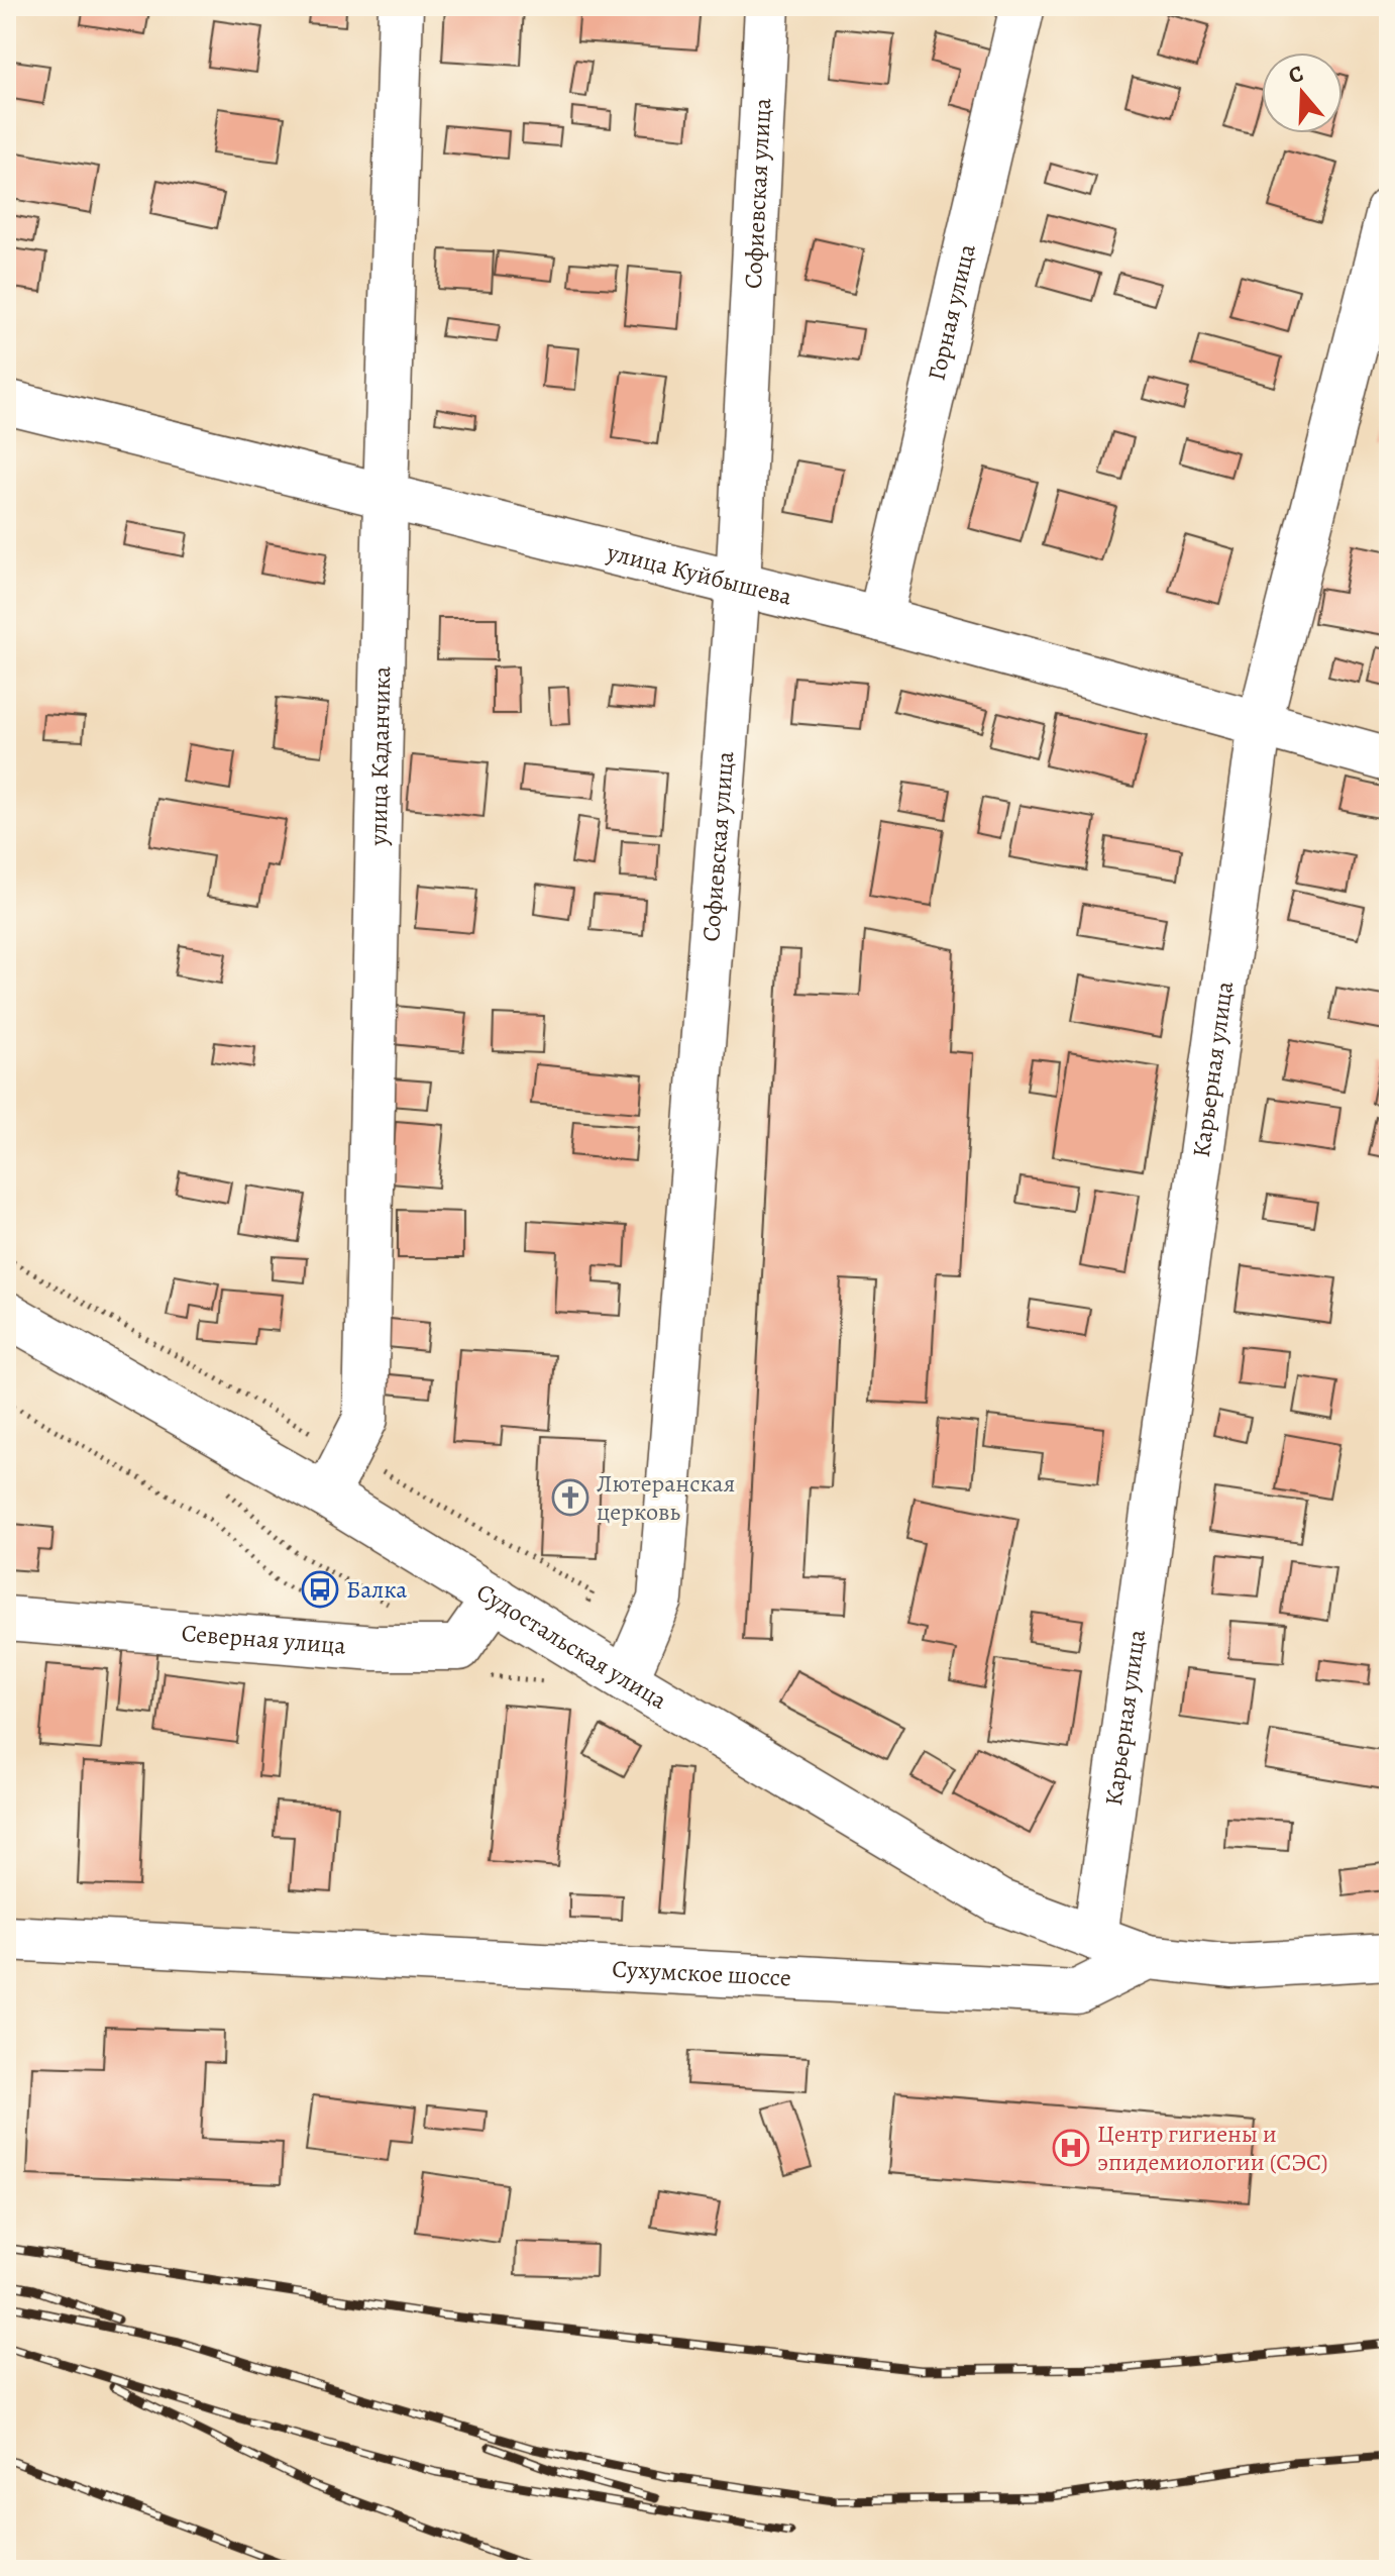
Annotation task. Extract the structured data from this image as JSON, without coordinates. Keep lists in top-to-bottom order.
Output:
{
  "streets": {
    "main road": [
      "Софиевская улица",
      "Горная улица",
      "улица Куйбышева",
      "улица Каданчика",
      "Карьерная улица",
      "Северная улица",
      "Судостальская улица",
      "Сухумское шоссе"
    ]
  },
  "crossings": [
    ["Софиевская улица", "улица Куйбышева"],
    ["Софиевская улица", "Судостальская улица"],
    ["Горная улица", "улица Куйбышева"],
    ["улица Куйбышева", "улица Каданчика"],
    ["улица Куйбышева", "Карьерная улица"],
    ["улица Каданчика", "Судостальская улица"],
    ["Карьерная улица", "Судостальская улица"],
    ["Северная улица", "Судостальская улица"],
    ["Судостальская улица", "Сухумское шоссе"]
  ],
  "places": {
    "church": ["Лютеранская церковь"],
    "bus stop": ["Балка"],
    "hospital": ["Центр гигиены и эпидемиологии (СЭС)"]
  },
  "north": "top"
}
